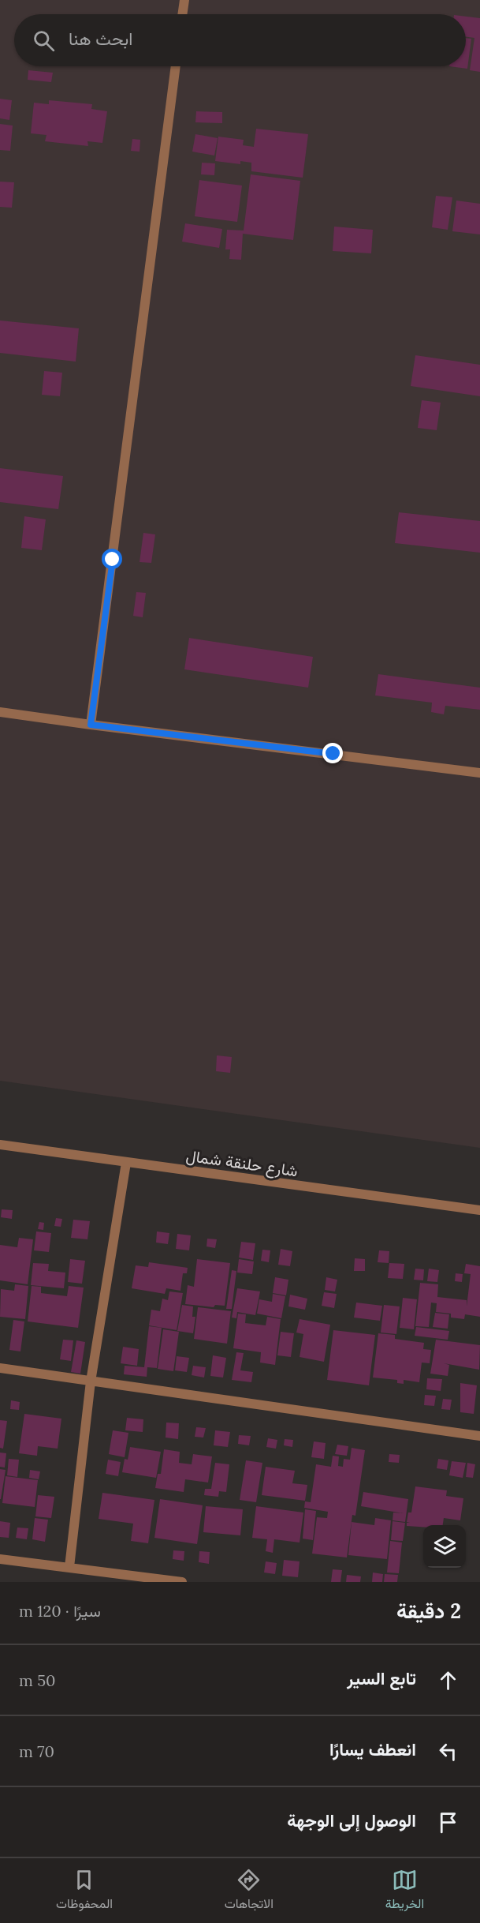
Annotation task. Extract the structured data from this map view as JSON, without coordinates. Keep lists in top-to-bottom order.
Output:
{
  "streets": {
    "street": ["شارع حلنقة شمال"]
  },
  "page": {
    "search": "ابحث هنا",
    "heading": ["2 دقيقة", "سيرًا · 120 m"],
    "list": [
      ["تابع السير", "50 m"],
      ["انعطف يسارًا", "70 m"],
      "الوصول إلى الوجهة"
    ],
    "nav": ["الخريطة", "الاتجاهات", "المحفوظات"]
  }
}
